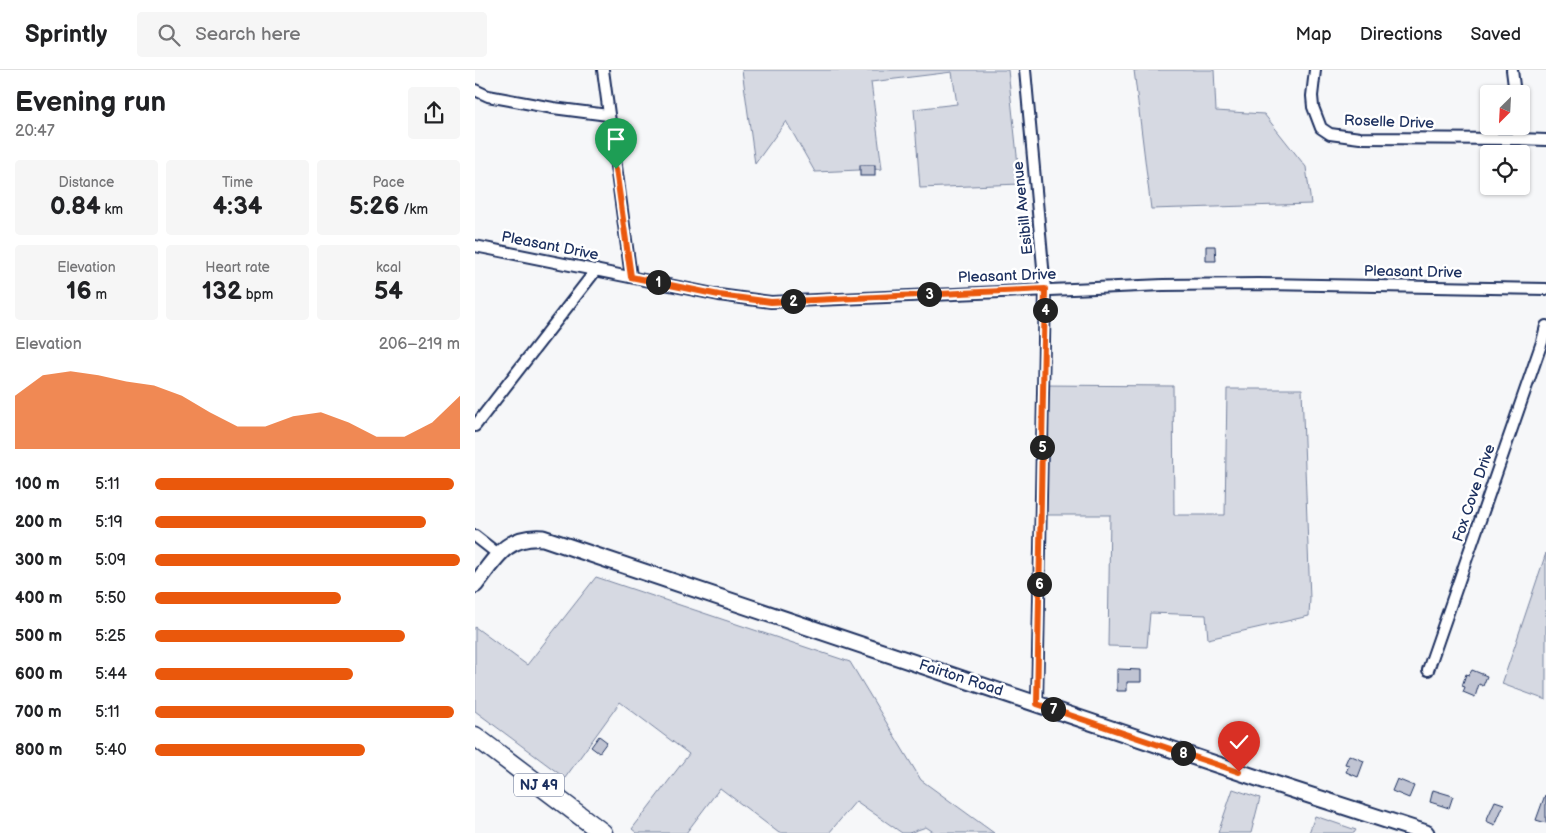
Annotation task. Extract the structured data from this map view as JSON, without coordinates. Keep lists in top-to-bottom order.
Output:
{
  "streets": {
    "highway": ["NJ 49"],
    "main road": ["Fairton Road"],
    "street": [
      "Roselle Drive",
      "Esibill Avenue",
      "Pleasant Drive",
      "Fox Cove Drive"
    ]
  },
  "crossings": [
    ["Esibill Avenue", "Pleasant Drive"],
    ["Esibill Avenue", "Fairton Road"]
  ],
  "north": "bottom left",
  "page": {
    "header": "Sprintly",
    "search": "Search here",
    "nav": ["Map", "Directions", "Saved"],
    "heading": ["Evening run", "20:47"],
    "stats": [
      ["Distance", "0.84 km"],
      ["Time", "4:34"],
      ["Pace", "5:26 /km"],
      ["Elevation", "16 m"],
      ["Heart rate", "132 bpm"],
      ["kcal", "54"]
    ],
    "pins": [
      "1",
      "3",
      "2",
      "4",
      "5",
      "6",
      "7",
      "8"
    ],
    "chart": ["Elevation", "206–219 m"],
    "list": [
      {
        "name": "100 m",
        "note": "5:11"
      },
      {
        "name": "200 m",
        "note": "5:19"
      },
      {
        "name": "300 m",
        "note": "5:09"
      },
      {
        "name": "400 m",
        "note": "5:50"
      },
      {
        "name": "500 m",
        "note": "5:25"
      },
      {
        "name": "600 m",
        "note": "5:44"
      },
      {
        "name": "700 m",
        "note": "5:11"
      },
      {
        "name": "800 m",
        "note": "5:40"
      }
    ]
  }
}
